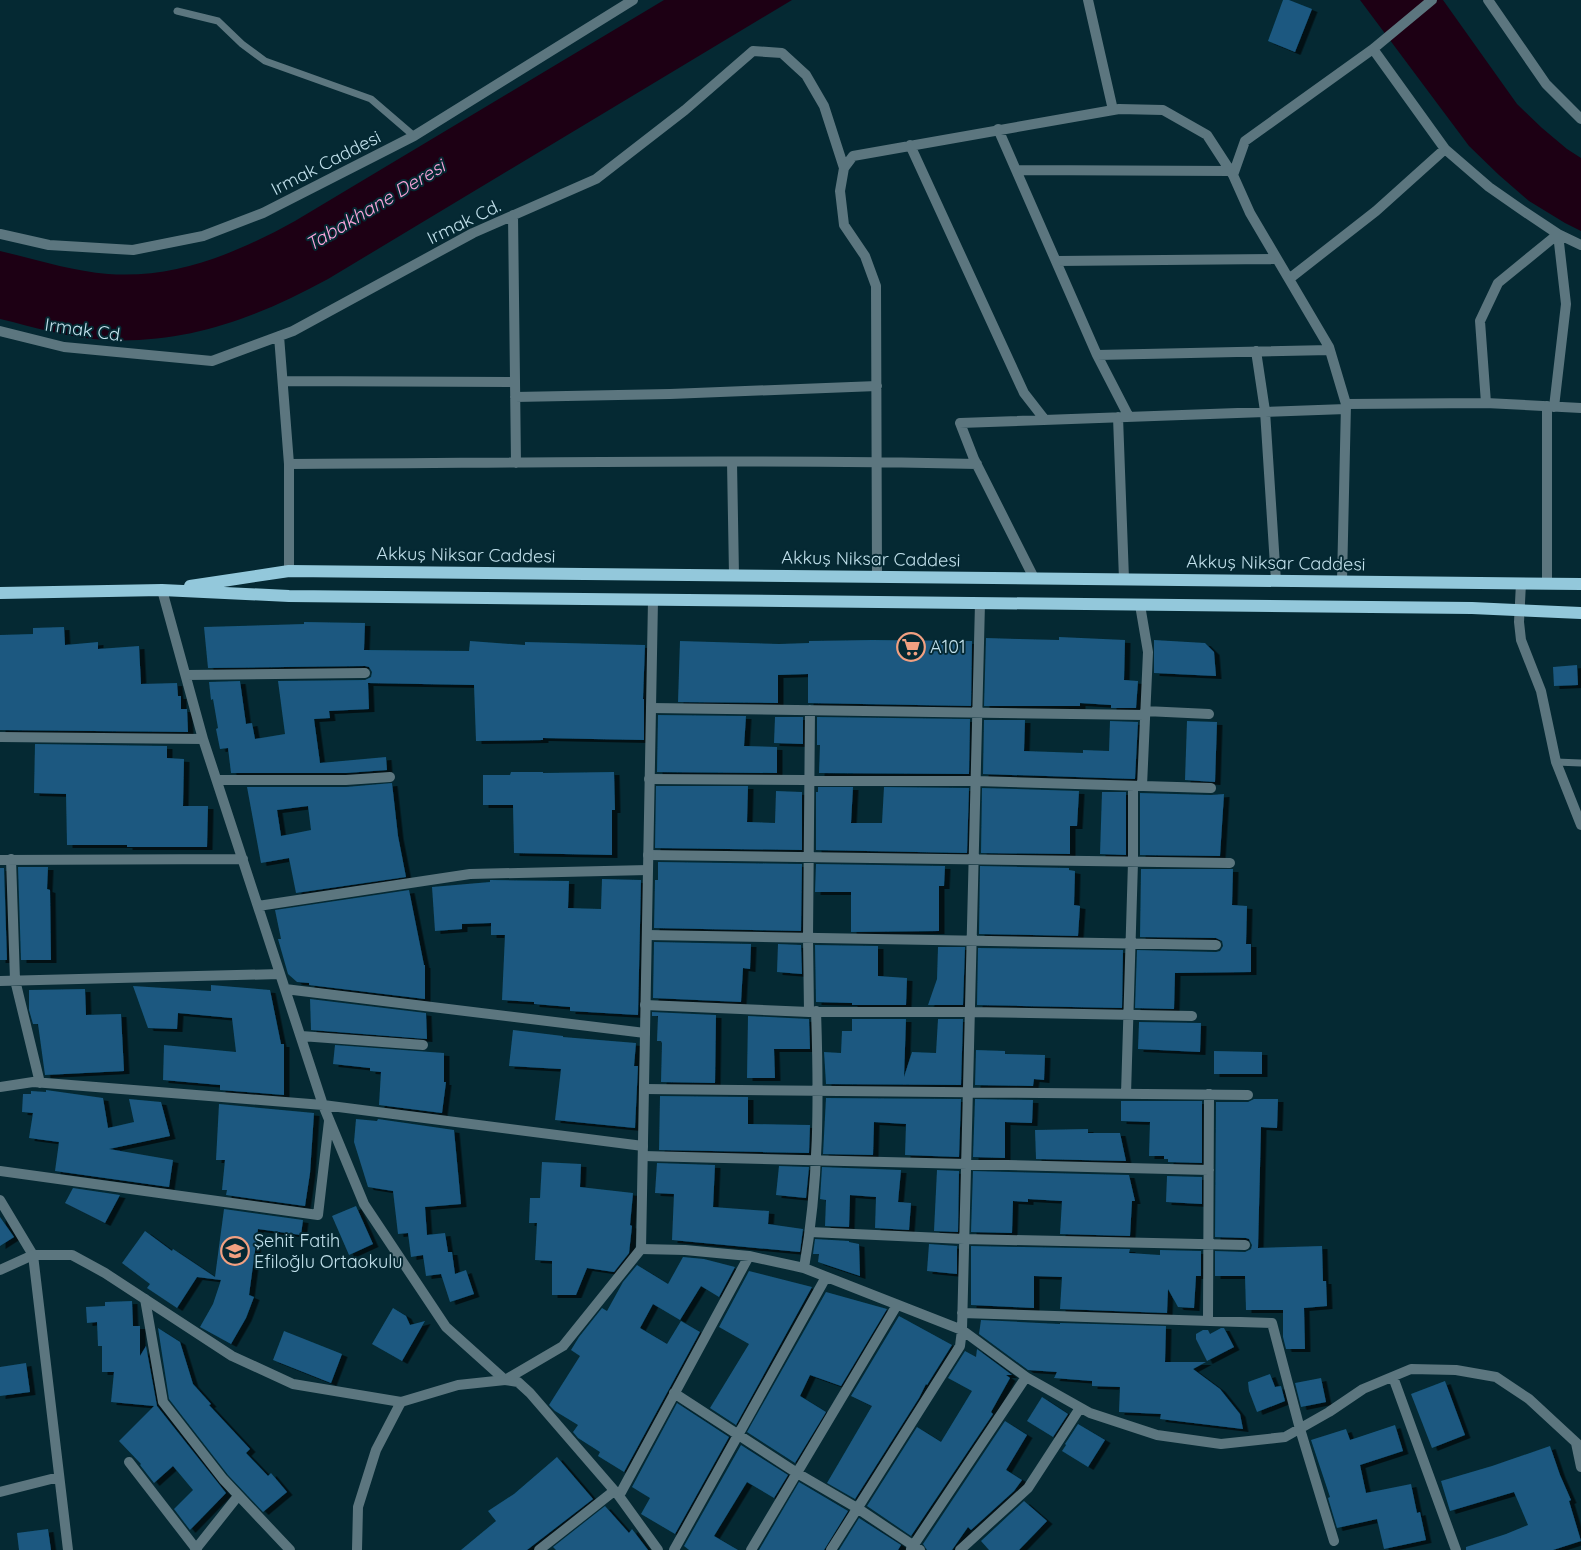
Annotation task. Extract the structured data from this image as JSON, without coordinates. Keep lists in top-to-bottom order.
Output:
{
  "streets": {
    "main road": ["Akkuş Niksar Caddesi"],
    "street": ["Irmak Caddesi", "Irmak Cd."]
  },
  "water": ["Tabakhane Deresi"],
  "places": {
    "supermarket": ["A101"],
    "school or university": ["Şehit Fatih Efiloğlu Ortaokulu"]
  }
}
